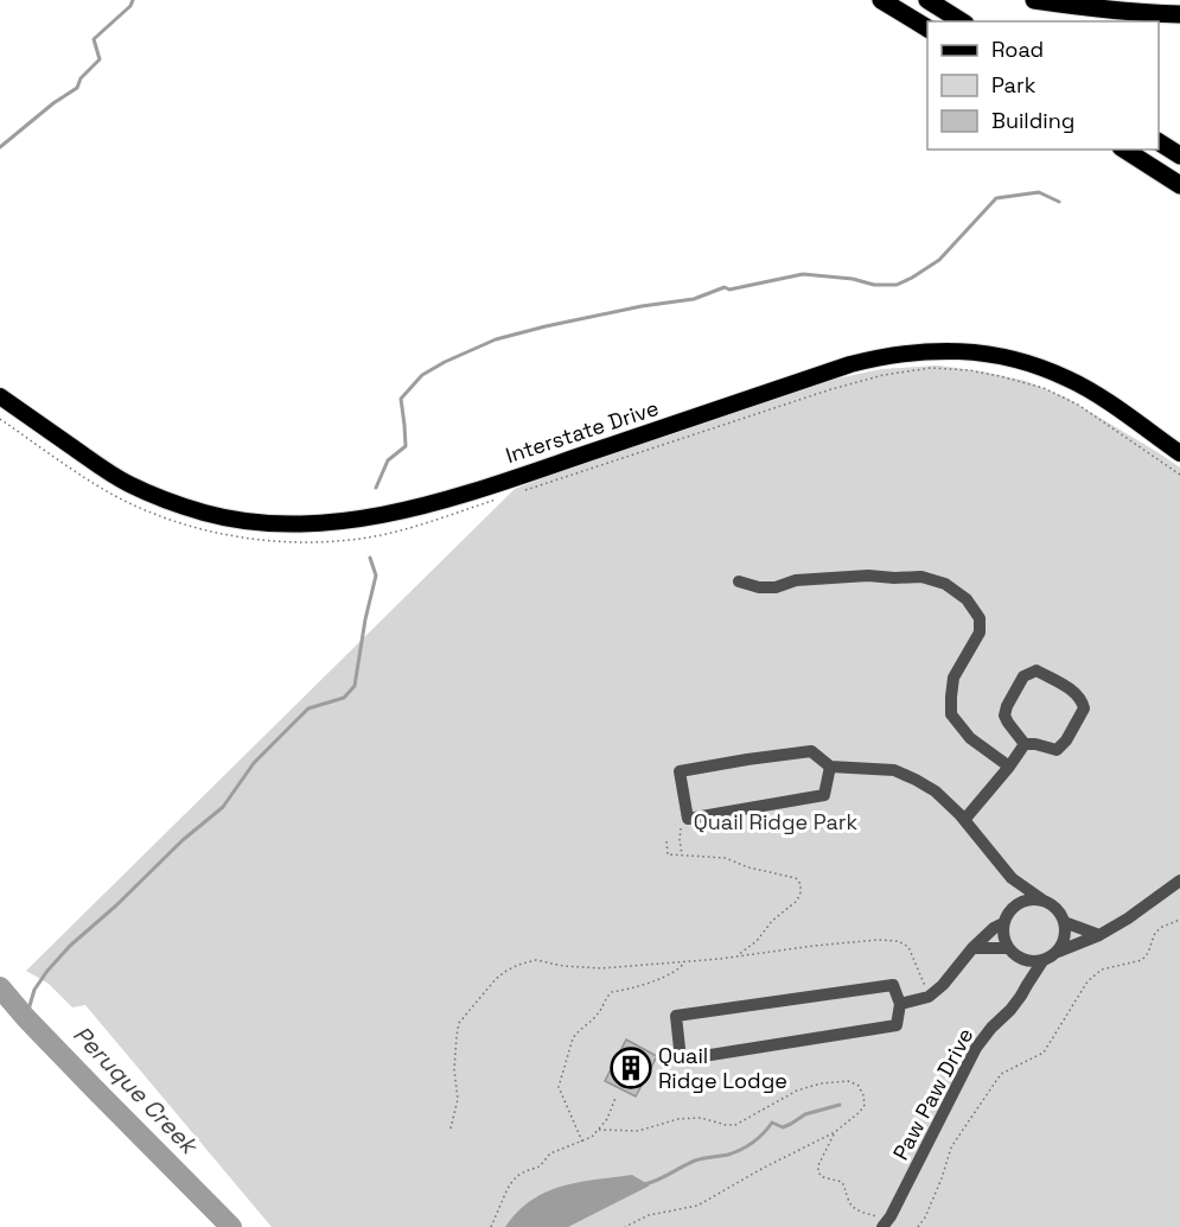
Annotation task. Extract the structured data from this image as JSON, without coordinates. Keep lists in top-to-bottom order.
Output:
{
  "streets": {
    "main road": ["Interstate Drive"],
    "street": ["Paw Paw Drive"]
  },
  "water": ["Peruque Creek"],
  "parks": ["Quail Ridge Park"],
  "places": {
    "building": ["Quail Ridge Lodge"]
  },
  "legend": ["Road", "Park", "Building"]
}
